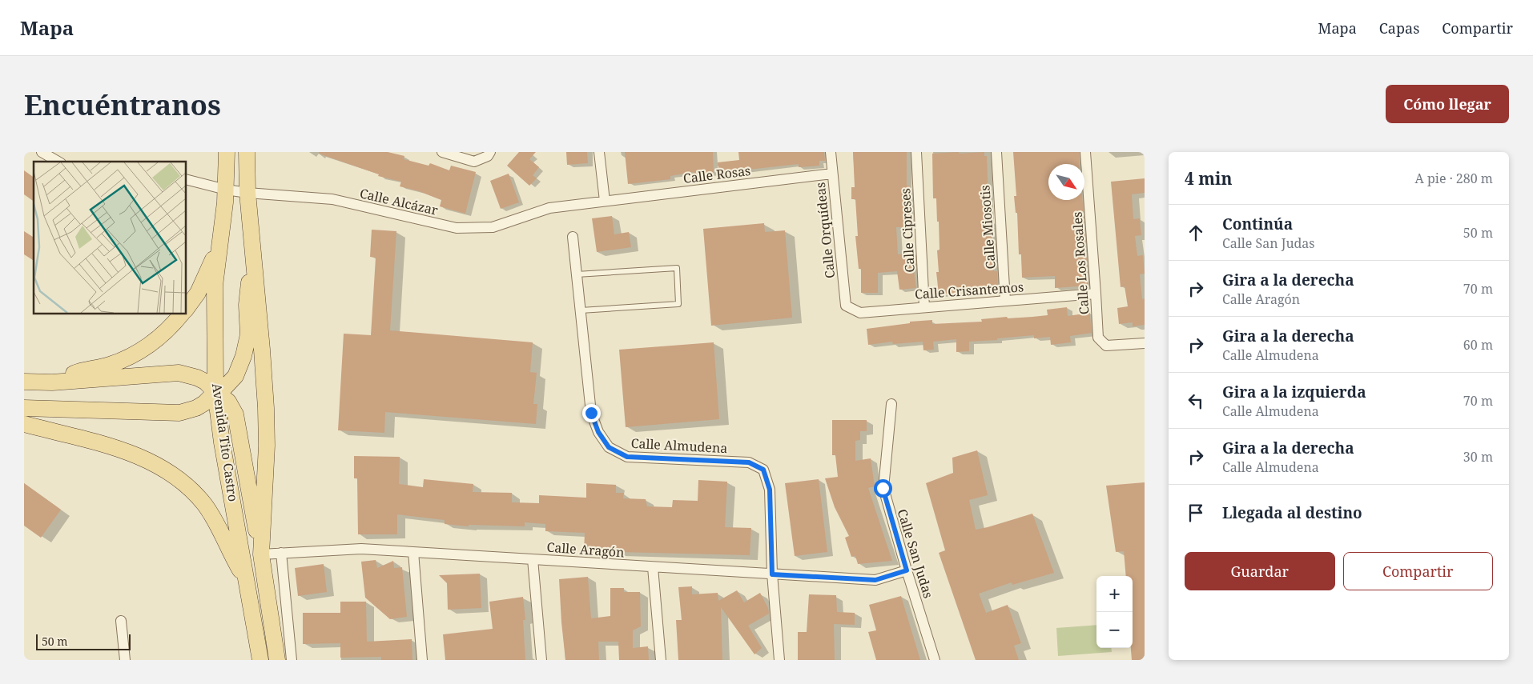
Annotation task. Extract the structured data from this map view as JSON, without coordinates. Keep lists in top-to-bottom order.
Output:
{
  "streets": {
    "main road": ["Avenida Tito Castro"],
    "street": [
      "Calle Rosas",
      "Calle Alcázar",
      "Calle Miosotis",
      "Calle Orquídeas",
      "Calle Cipreses",
      "Calle Los Rosales",
      "Calle Crisantemos",
      "Calle Almudena",
      "Calle Aragón",
      "Calle San Judas"
    ]
  },
  "crossings": [
    ["Calle Rosas", "Calle Alcázar"],
    ["Calle Rosas", "Calle Orquídeas"],
    ["Calle Alcázar", "Avenida Tito Castro"],
    ["Calle Miosotis", "Calle Crisantemos"],
    ["Calle Orquídeas", "Calle Crisantemos"],
    ["Calle Cipreses", "Calle Crisantemos"],
    ["Calle Los Rosales", "Calle Crisantemos"],
    ["Calle Almudena", "Calle Aragón"],
    ["Calle Aragón", "Calle San Judas"]
  ],
  "scale_bar": "50 m",
  "north": "bottom right",
  "page": {
    "header": "Mapa",
    "nav": ["Mapa", "Capas", "Compartir"],
    "buttons": [
      "Cómo llegar",
      ["Guardar", "Compartir"]
    ],
    "title": "Encuéntranos",
    "heading": ["4 min", "A pie · 280 m"],
    "list": [
      ["Continúa", "Calle San Judas", "50 m"],
      ["Gira a la derecha", "Calle Aragón", "70 m"],
      ["Gira a la derecha", "Calle Almudena", "60 m"],
      ["Gira a la izquierda", "Calle Almudena", "70 m"],
      ["Gira a la derecha", "Calle Almudena", "30 m"],
      "Llegada al destino"
    ],
    "map_buttons": ["+", "−"],
    "scale": "50 m"
  }
}
